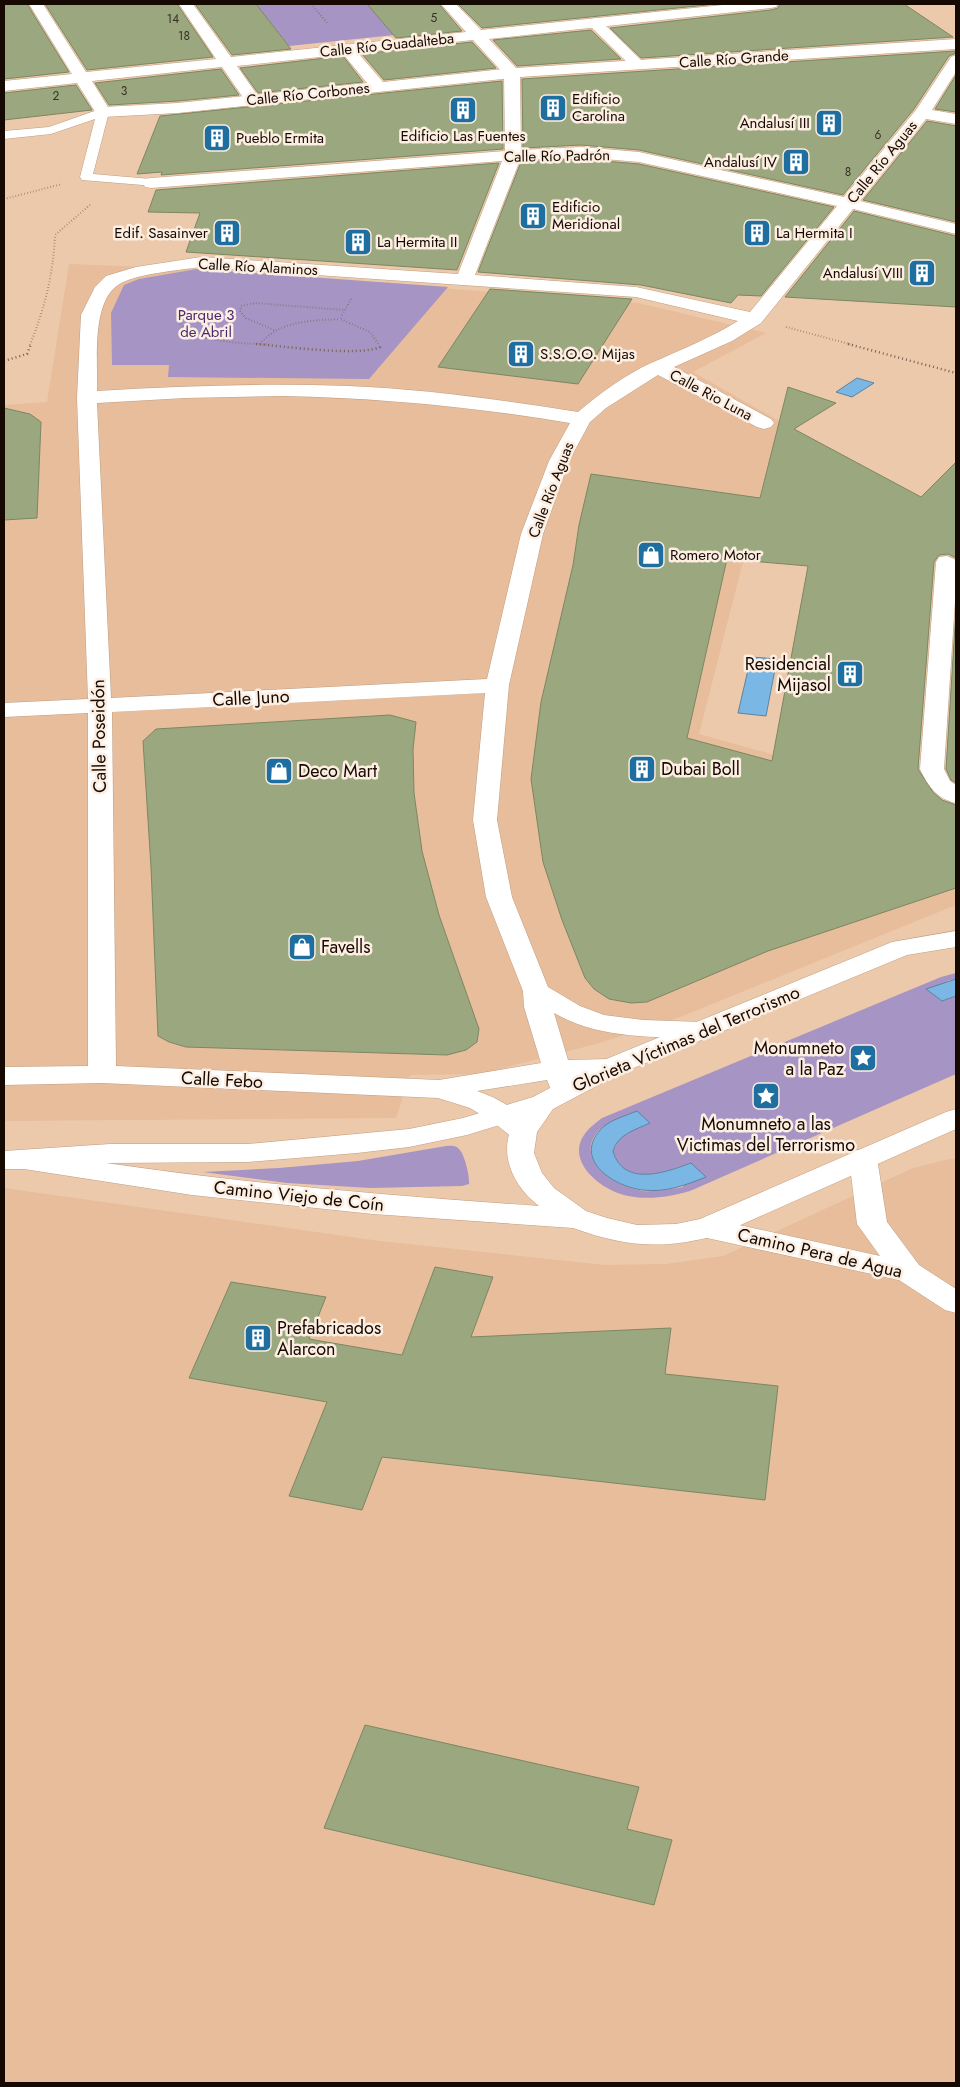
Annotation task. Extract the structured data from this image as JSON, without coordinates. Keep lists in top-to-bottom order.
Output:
{
  "streets": {
    "street": [
      "Calle Río Guadalteba",
      "Calle Río Grande",
      "Calle Río Corbones",
      "Calle Río Padrón",
      "Calle Río Aguas",
      "Calle Río Alaminos",
      "Calle Rio Luna",
      "Calle Juno",
      "Calle Poseidón",
      "Glorieta Víctimas del Terrorismo",
      "Calle Febo",
      "Camino Viejo de Coín",
      "Camino Pera de Agua"
    ]
  },
  "crossings": [
    ["Calle Río Grande", "Calle Río Corbones"],
    ["Calle Río Padrón", "Calle Río Aguas"],
    ["Calle Río Aguas", "Calle Río Alaminos"],
    ["Calle Río Aguas", "Calle Rio Luna"],
    ["Calle Río Aguas", "Calle Juno"],
    ["Calle Río Aguas", "Glorieta Víctimas del Terrorismo"],
    ["Calle Río Aguas", "Calle Febo"],
    ["Calle Río Alaminos", "Calle Poseidón"],
    ["Calle Juno", "Calle Poseidón"],
    ["Calle Poseidón", "Calle Febo"],
    ["Glorieta Víctimas del Terrorismo", "Calle Febo"],
    ["Glorieta Víctimas del Terrorismo", "Camino Viejo de Coín"],
    ["Calle Febo", "Camino Viejo de Coín"]
  ],
  "parks": ["Parque 3 de Abril"],
  "places": {
    "building": [
      "Edificio Carolina",
      "Edificio Las Fuentes",
      "Andalusí III",
      "Pueblo Ermita",
      "Andalusí IV",
      "Edificio Meridional",
      "Edif. Sasainver",
      "La Hermita I",
      "La Hermita II",
      "Andalusí VIII",
      "S.S.O.O. Mijas",
      "Residencial Mijasol",
      "Dubai Boll",
      "Prefabricados Alarcon"
    ],
    "shop": ["Romero Motor", "Deco Mart", "Favells"],
    "place": ["Monumneto a la Paz", "Monumneto a las Victimas del Terrorismo"]
  },
  "house_numbers": [
    "5",
    "14",
    "18",
    "3",
    "2",
    "6",
    "8"
  ]
}
